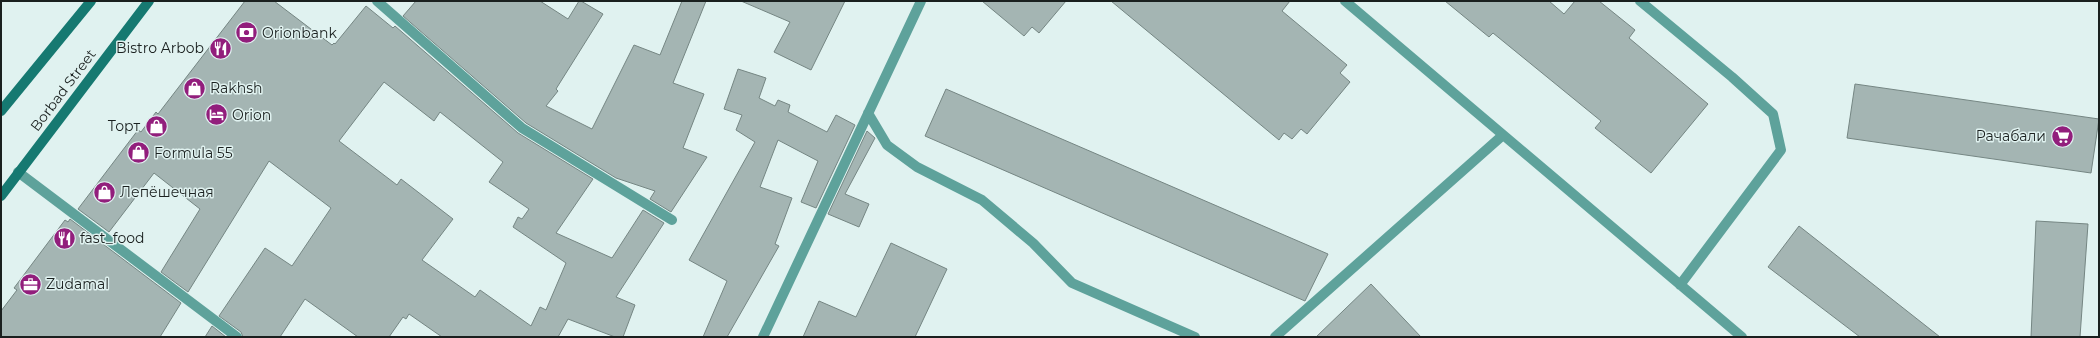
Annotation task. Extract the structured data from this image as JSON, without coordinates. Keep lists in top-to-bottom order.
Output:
{
  "streets": {
    "main road": ["Borbad Street"]
  },
  "places": {
    "bank": ["Orionbank"],
    "restaurant": ["Bistro Arbob", "fast_food"],
    "shop": [
      "Rakhsh",
      "Торт",
      "Formula 55",
      "Лепёшечная"
    ],
    "hotel": ["Orion"],
    "supermarket": ["Рачабали"],
    "office": ["Zudamal"]
  }
}
